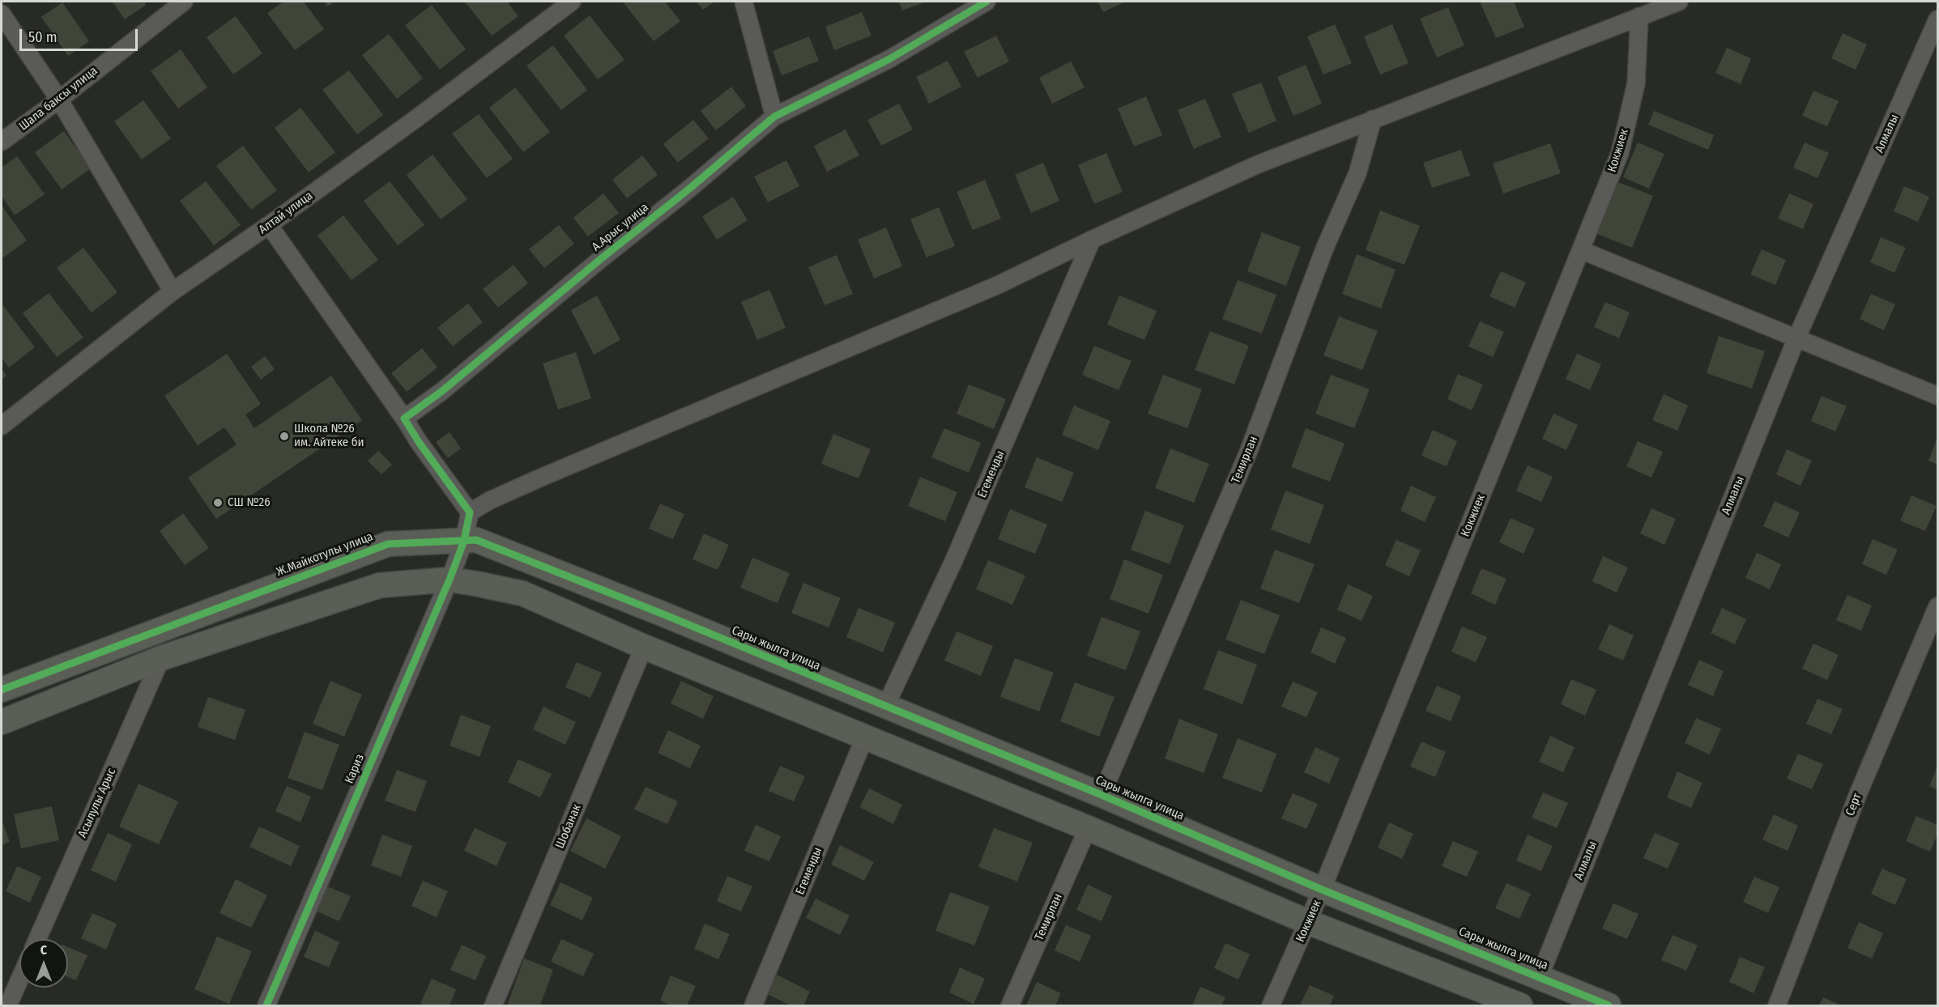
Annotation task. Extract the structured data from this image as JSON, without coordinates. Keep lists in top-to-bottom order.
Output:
{
  "streets": {
    "street": [
      "Шала баксы улица",
      "Алмалы",
      "Кокжиек",
      "Алтай улица",
      "А.Арыс улица",
      "Темирлан",
      "Егеменды",
      "Ж.Майкотулы улица",
      "Сары жылга улица",
      "Кариз",
      "Асылулы Арыс",
      "Серт",
      "Шобанак"
    ]
  },
  "crossings": [
    ["Алмалы", "Сары жылга улица"],
    ["Кокжиек", "Сары жылга улица"],
    ["Темирлан", "Сары жылга улица"],
    ["Егеменды", "Сары жылга улица"],
    ["Ж.Майкотулы улица", "Сары жылга улица"],
    ["Ж.Майкотулы улица", "Кариз"]
  ],
  "places": ["Школа №26 им. Айтеке би", "СШ №26"],
  "scale_bar": "50 m",
  "north": "top"
}
